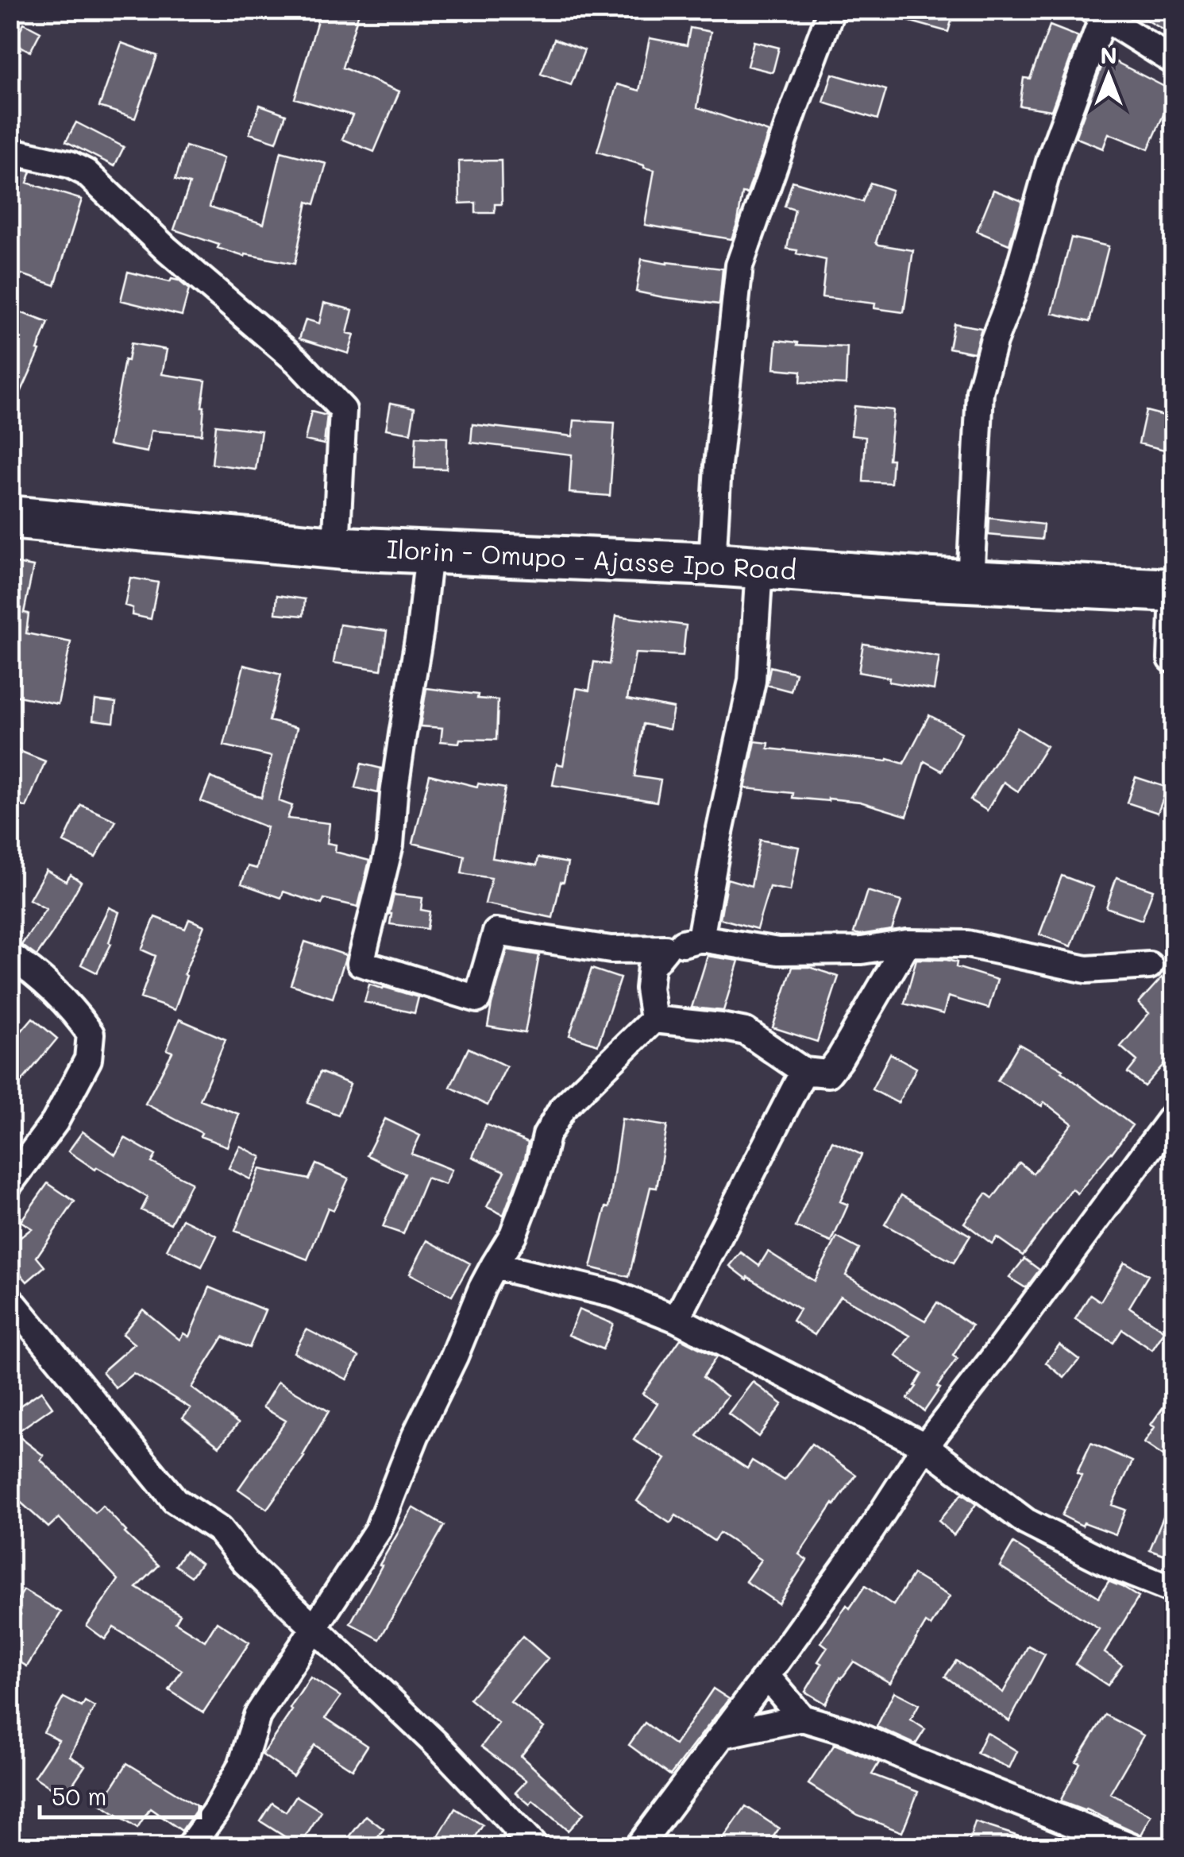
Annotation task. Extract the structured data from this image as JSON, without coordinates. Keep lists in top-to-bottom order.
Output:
{
  "streets": {
    "highway": ["Ilorin - Omupo - Ajasse Ipo Road"]
  },
  "scale_bar": "50 m",
  "north": "top"
}
